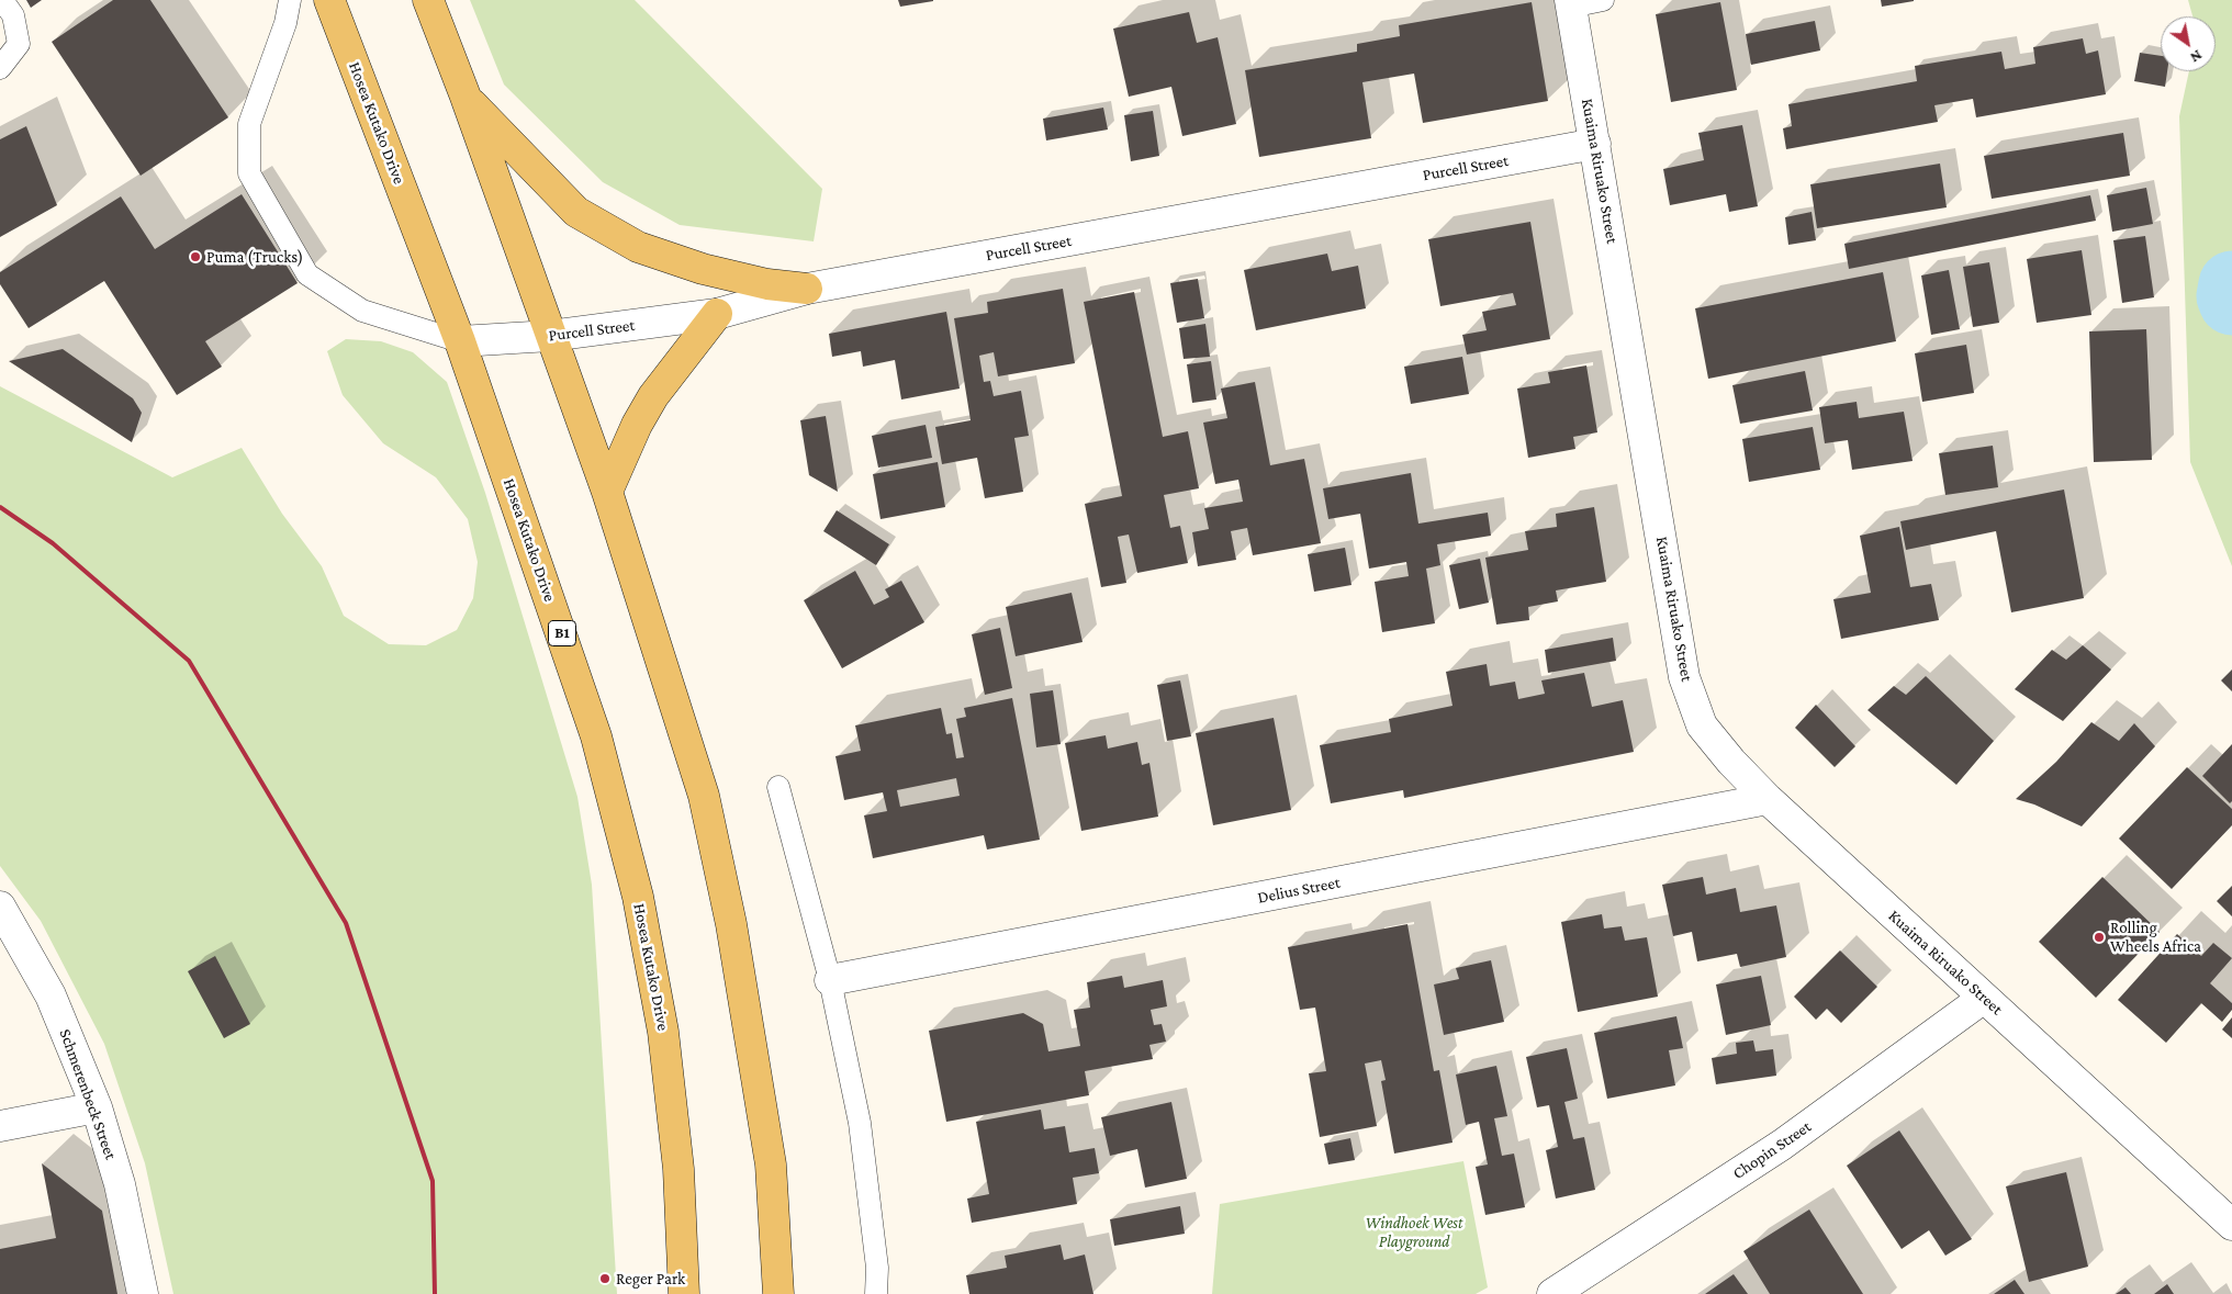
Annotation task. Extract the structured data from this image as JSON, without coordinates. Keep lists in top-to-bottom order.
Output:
{
  "streets": {
    "main road": ["Hosea Kutako Drive", "B1"],
    "street": [
      "Purcell Street",
      "Kuaima Riruako Street",
      "Delius Street",
      "Schmerenbeck Street",
      "Chopin Street"
    ]
  },
  "crossings": [
    ["Hosea Kutako Drive", "Purcell Street"],
    ["Purcell Street", "Kuaima Riruako Street"],
    ["Kuaima Riruako Street", "Delius Street"],
    ["Kuaima Riruako Street", "Chopin Street"]
  ],
  "parks": ["Windhoek West Playground"],
  "places": ["Puma (Trucks)", "Rolling Wheels Africa", "Reger Park"],
  "north": "bottom right"
}
